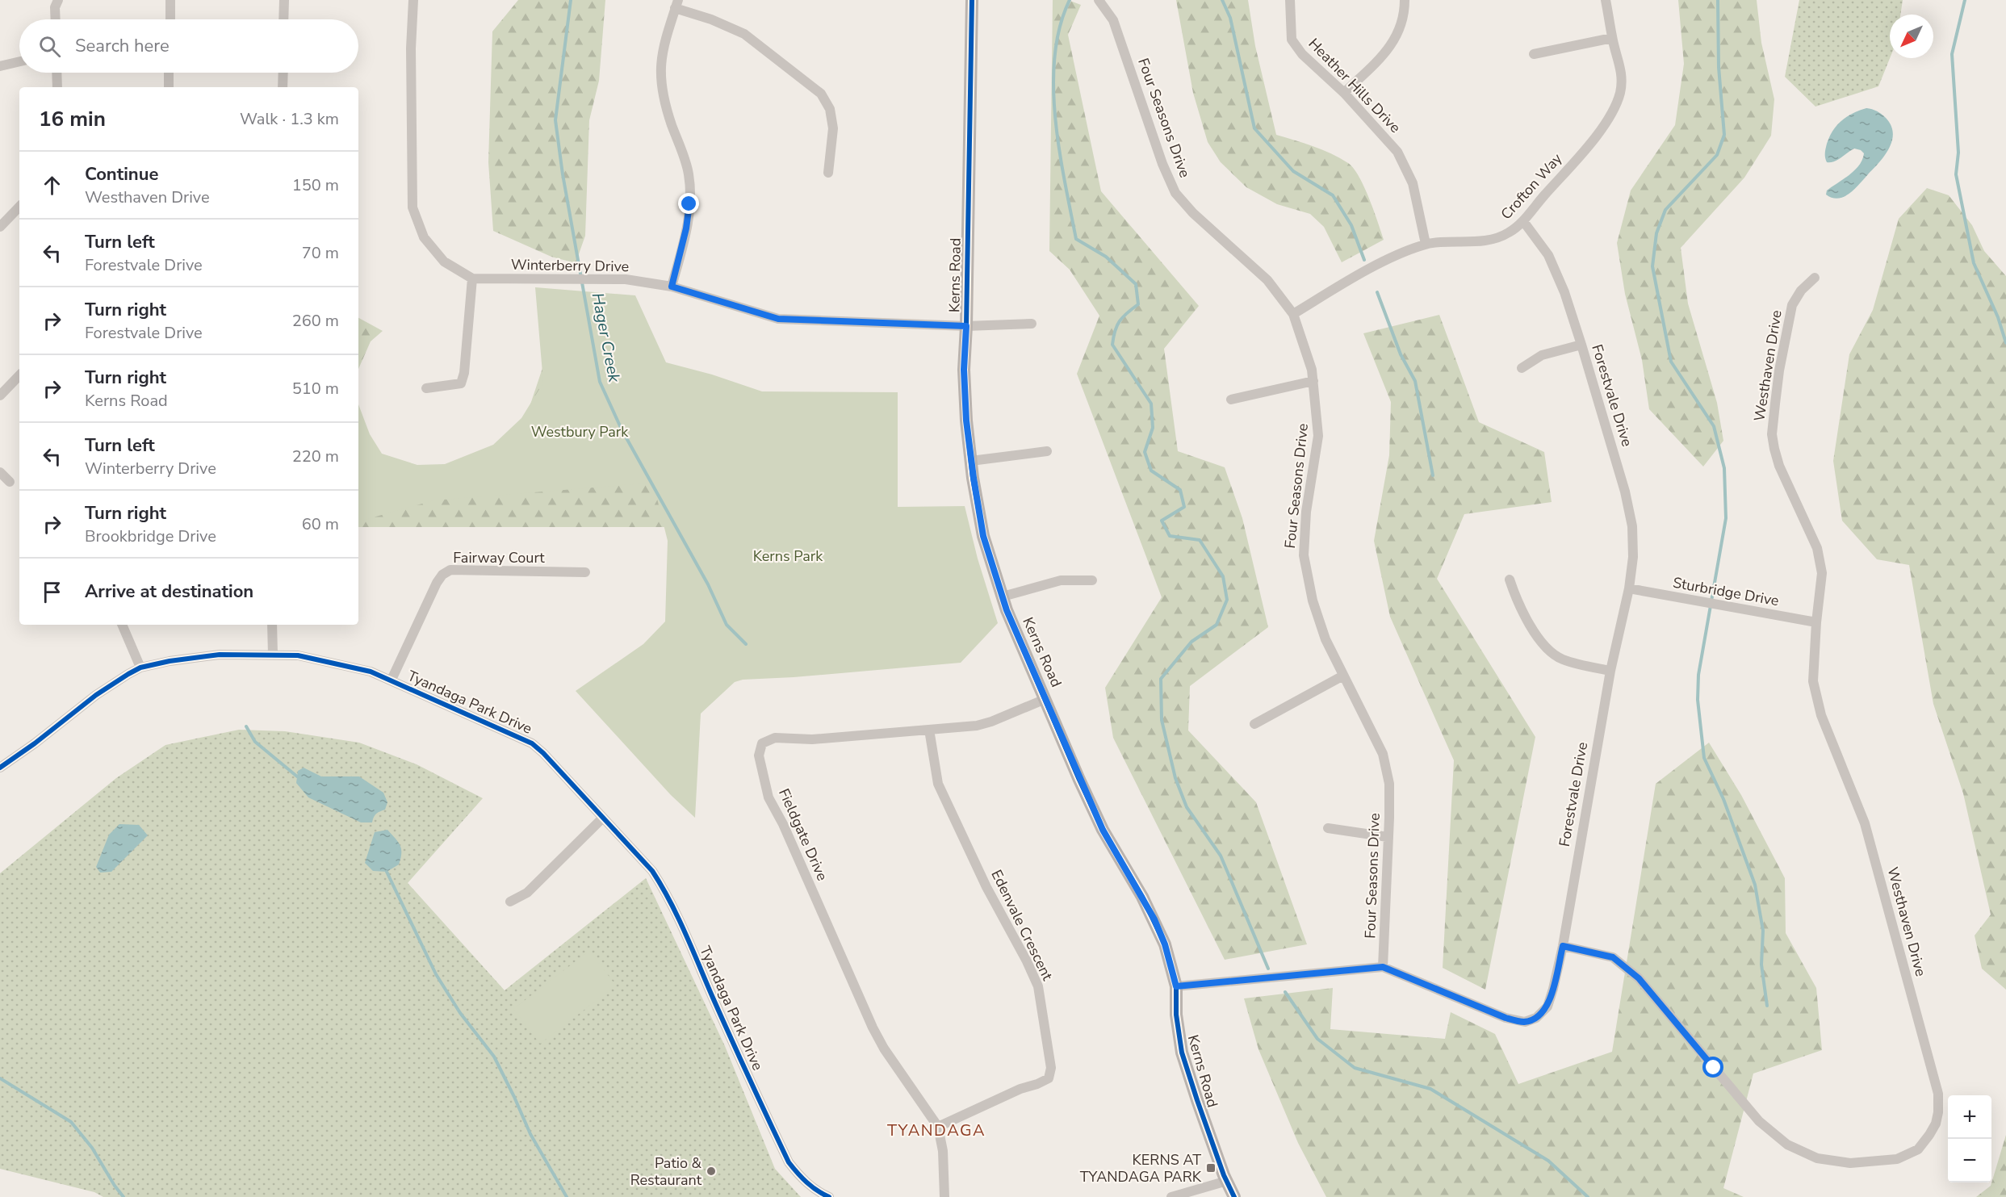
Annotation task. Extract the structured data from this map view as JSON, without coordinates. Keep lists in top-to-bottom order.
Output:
{
  "streets": {
    "street": [
      "Heather Hills Drive",
      "Four Seasons Drive",
      "Crofton Way",
      "Winterberry Drive",
      "Kerns Road",
      "Westhaven Drive",
      "Forestvale Drive",
      "Fairway Court",
      "Sturbridge Drive",
      "Tyandaga Park Drive",
      "Fieldgate Drive",
      "Edenvale Crescent"
    ]
  },
  "crossings": [
    ["Heather Hills Drive", "Crofton Way"],
    ["Four Seasons Drive", "Crofton Way"],
    ["Four Seasons Drive", "Forestvale Drive"],
    ["Crofton Way", "Forestvale Drive"],
    ["Winterberry Drive", "Kerns Road"],
    ["Kerns Road", "Forestvale Drive"],
    ["Kerns Road", "Fieldgate Drive"],
    ["Westhaven Drive", "Forestvale Drive"],
    ["Westhaven Drive", "Sturbridge Drive"],
    ["Forestvale Drive", "Sturbridge Drive"],
    ["Fairway Court", "Tyandaga Park Drive"],
    ["Fieldgate Drive", "Edenvale Crescent"]
  ],
  "districts": ["TYANDAGA"],
  "water": ["Hager Creek"],
  "parks": ["Westbury Park", "Kerns Park"],
  "places": {
    "transit": ["KERNS AT TYANDAGA PARK"],
    "other": ["Patio & Restaurant"]
  },
  "north": "bottom left",
  "page": {
    "search": "Search here",
    "heading": ["16 min", "Walk · 1.3 km"],
    "list": [
      ["Continue", "Westhaven Drive", "150 m"],
      ["Turn left", "Forestvale Drive", "70 m"],
      ["Turn right", "Forestvale Drive", "260 m"],
      ["Turn right", "Kerns Road", "510 m"],
      ["Turn left", "Winterberry Drive", "220 m"],
      ["Turn right", "Brookbridge Drive", "60 m"],
      "Arrive at destination"
    ],
    "map_buttons": ["+", "−"]
  }
}
